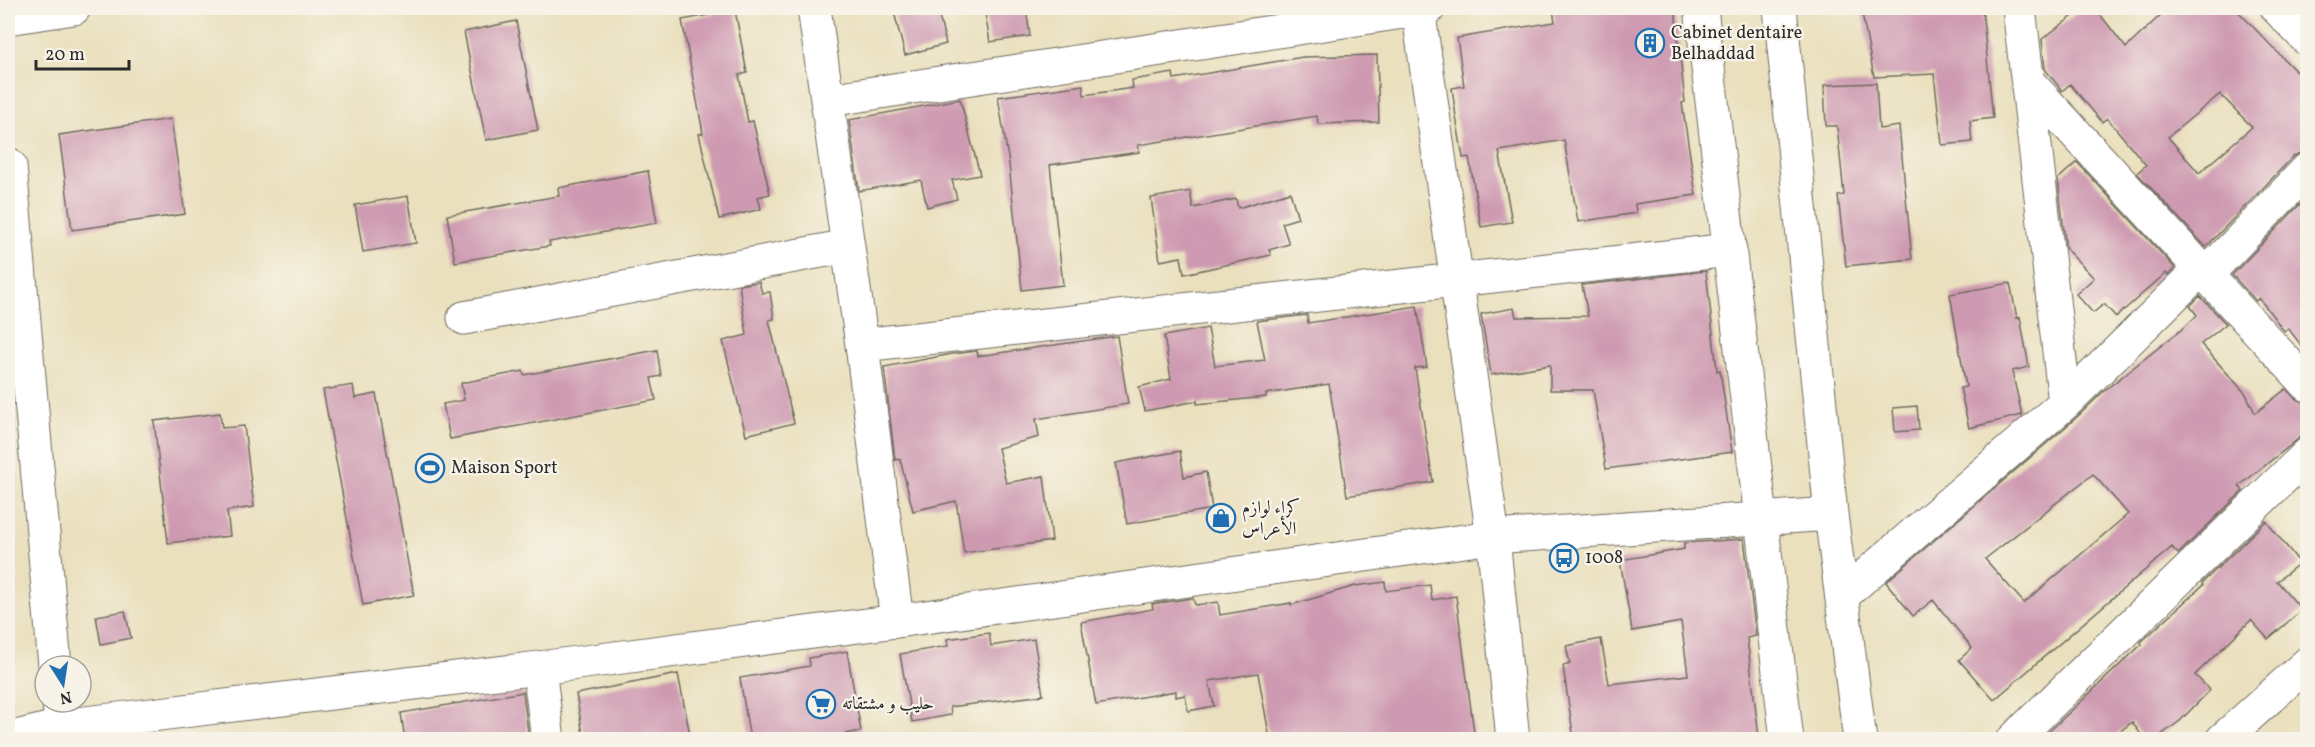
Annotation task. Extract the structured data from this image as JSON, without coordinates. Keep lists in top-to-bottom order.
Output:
{
  "places": {
    "building": ["Cabinet dentaire Belhaddad"],
    "sports": ["Maison Sport"],
    "shop": ["كراء لوازم الأعراس"],
    "bus stop": ["1008"],
    "supermarket": ["حليب و مشتقاته"]
  },
  "scale_bar": "20 m",
  "north": "bottom"
}
